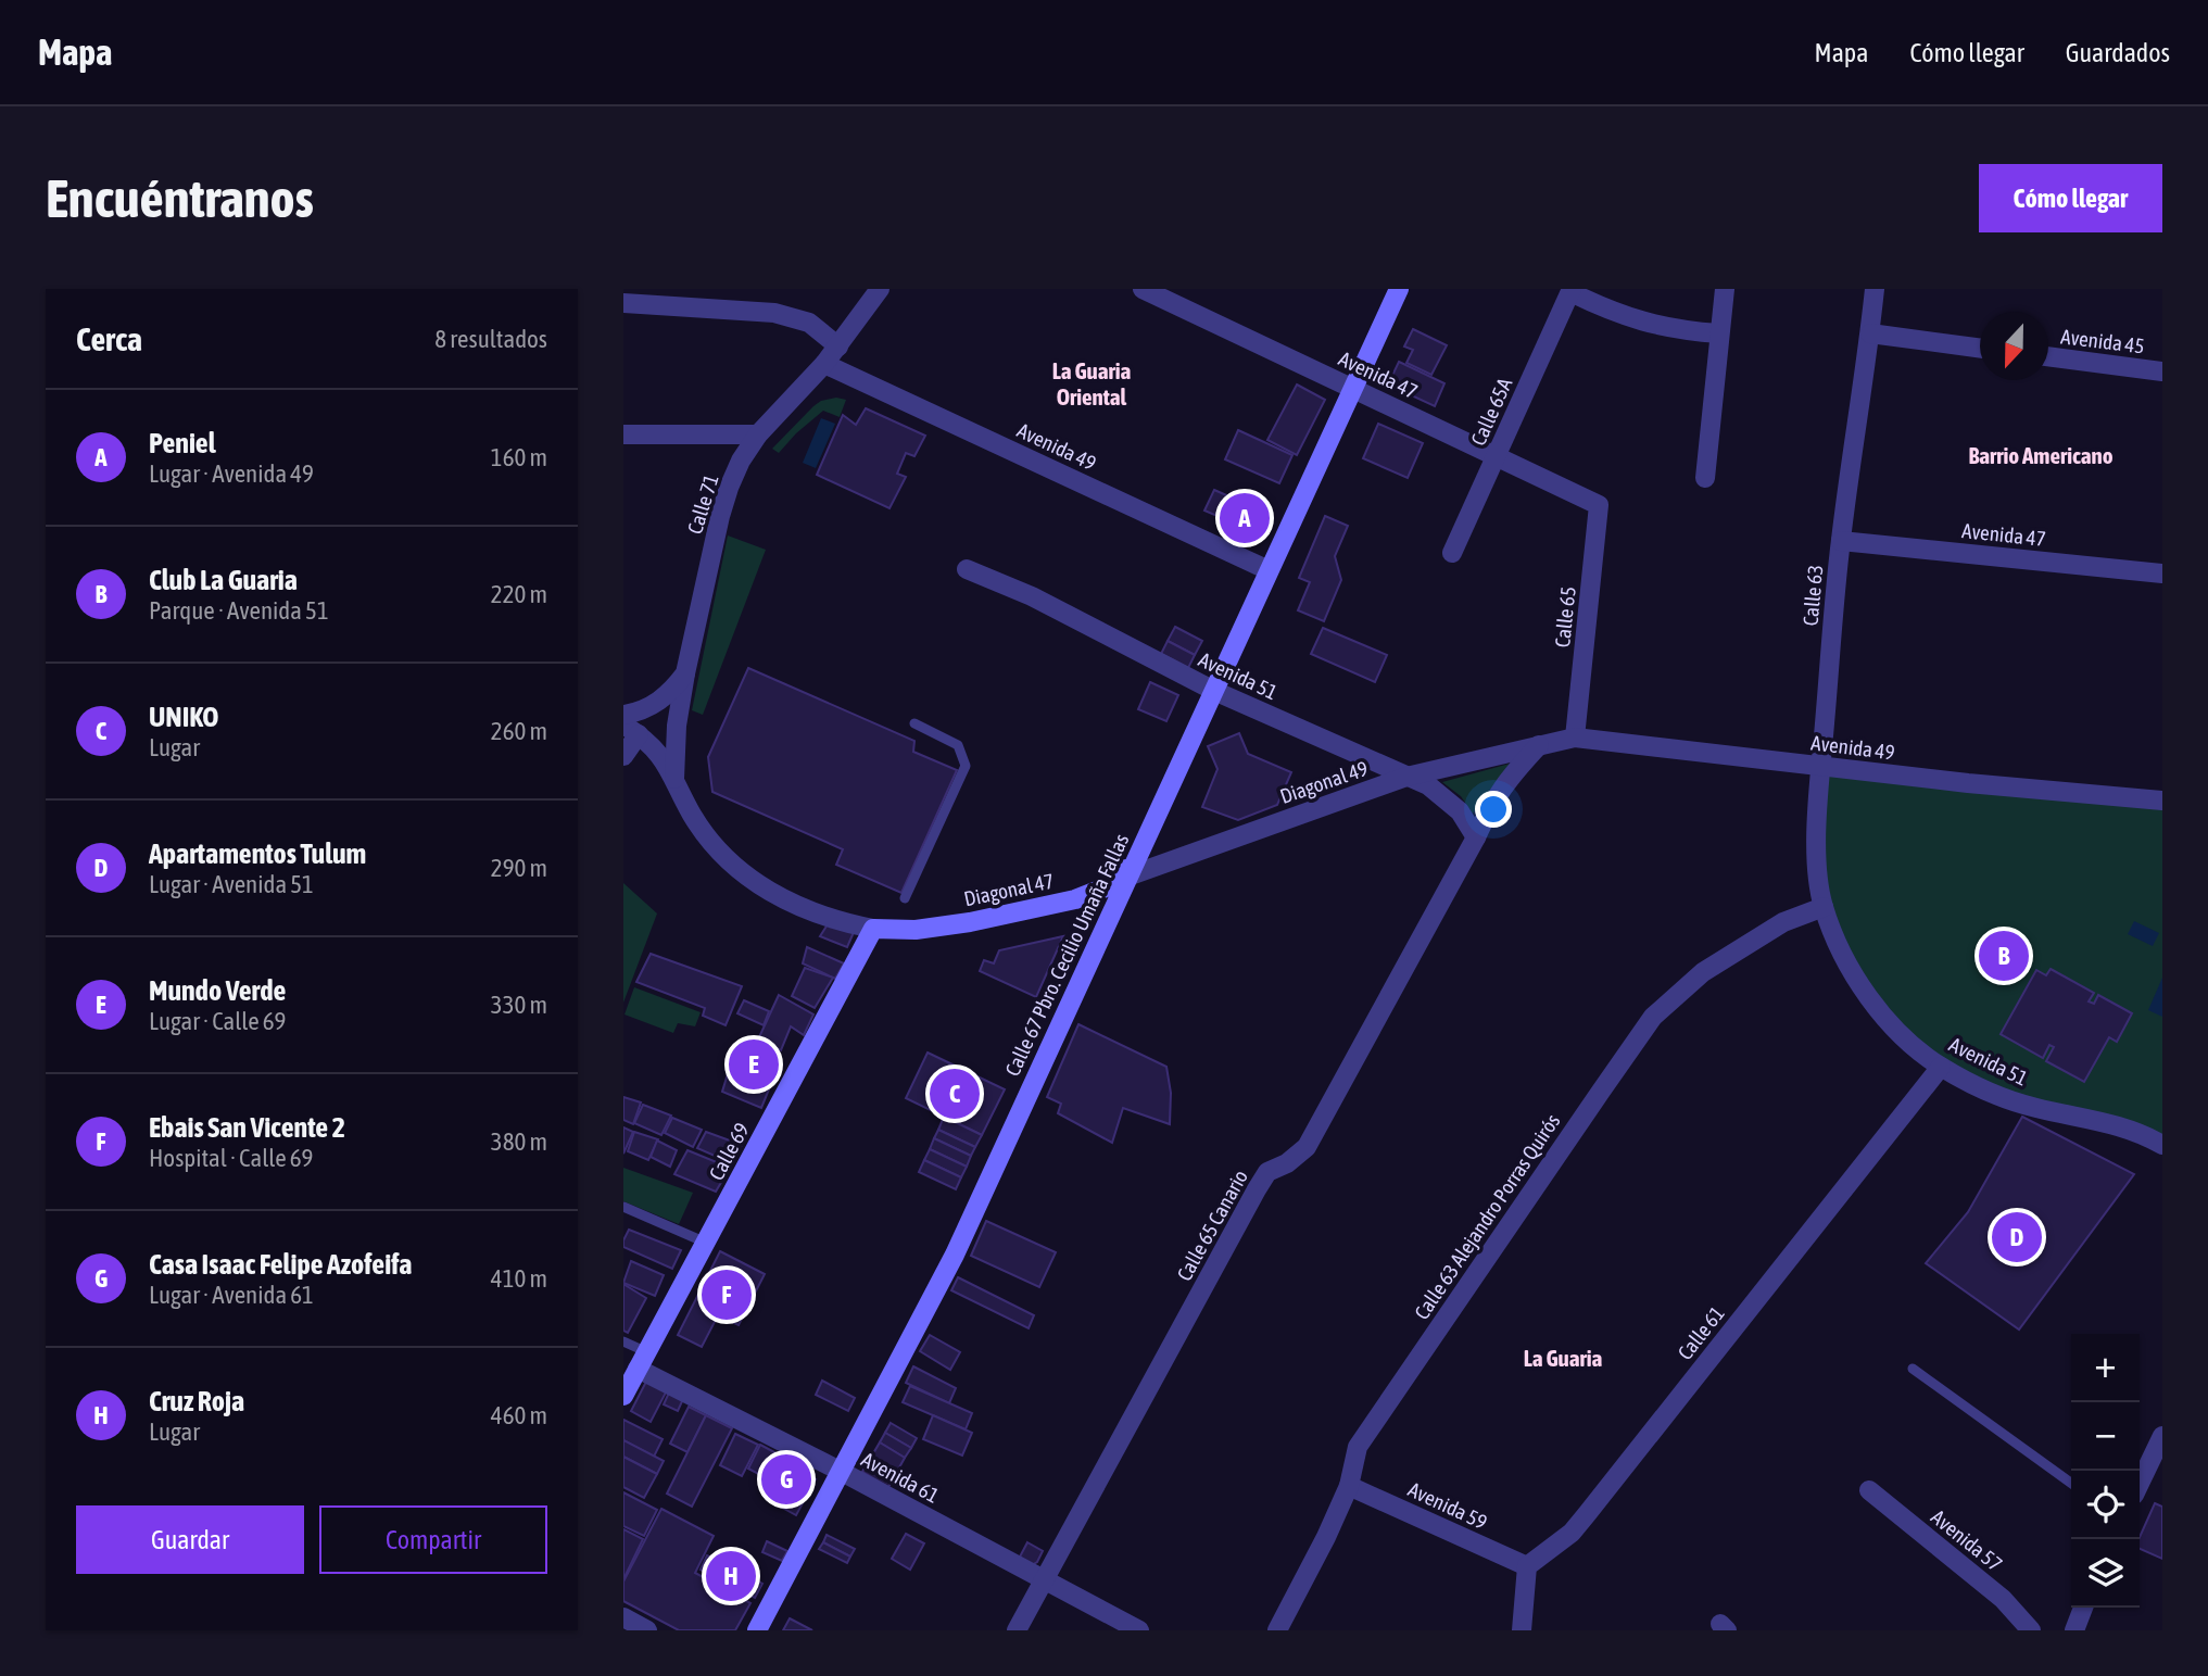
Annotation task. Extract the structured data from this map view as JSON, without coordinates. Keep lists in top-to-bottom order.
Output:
{
  "streets": {
    "main road": ["Diagonal 47", "Calle 67 Pbro. Cecilio Umaña Fallas", "Calle 69"],
    "street": [
      "Avenida 45",
      "Avenida 47",
      "Calle 65A",
      "Avenida 49",
      "Calle 71",
      "Calle 63",
      "Calle 65",
      "Avenida 51",
      "Diagonal 49",
      "Calle 63 Alejandro Porras Quirós",
      "Calle 65 Canario",
      "Calle 61",
      "Avenida 61",
      "Avenida 59",
      "Avenida 57"
    ]
  },
  "crossings": [
    ["Avenida 47", "Calle 65A"],
    ["Avenida 47", "Calle 63"],
    ["Avenida 47", "Calle 65"],
    ["Avenida 47", "Calle 67 Pbro. Cecilio Umaña Fallas"],
    ["Avenida 49", "Calle 71"],
    ["Avenida 49", "Calle 63"],
    ["Avenida 49", "Calle 65"],
    ["Avenida 49", "Diagonal 49"],
    ["Avenida 49", "Calle 67 Pbro. Cecilio Umaña Fallas"],
    ["Avenida 49", "Calle 65 Canario"],
    ["Calle 63", "Avenida 51"],
    ["Calle 63", "Calle 63 Alejandro Porras Quirós"],
    ["Avenida 51", "Diagonal 49"],
    ["Avenida 51", "Calle 67 Pbro. Cecilio Umaña Fallas"],
    ["Avenida 51", "Calle 63 Alejandro Porras Quirós"],
    ["Avenida 51", "Calle 65 Canario"],
    ["Avenida 51", "Calle 61"],
    ["Diagonal 49", "Calle 67 Pbro. Cecilio Umaña Fallas"],
    ["Diagonal 49", "Calle 65 Canario"],
    ["Diagonal 47", "Calle 67 Pbro. Cecilio Umaña Fallas"],
    ["Diagonal 47", "Calle 69"],
    ["Calle 67 Pbro. Cecilio Umaña Fallas", "Avenida 61"],
    ["Calle 69", "Avenida 61"],
    ["Calle 63 Alejandro Porras Quirós", "Avenida 59"],
    ["Calle 65 Canario", "Avenida 61"],
    ["Calle 61", "Avenida 59"]
  ],
  "districts": ["La Guaria Oriental", "Barrio Americano", "La Guaria"],
  "north": "bottom",
  "page": {
    "header": "Mapa",
    "nav": ["Mapa", "Cómo llegar", "Guardados"],
    "buttons": [
      "Cómo llegar",
      ["Guardar", "Compartir"]
    ],
    "title": "Encuéntranos",
    "heading": ["Cerca", "8 resultados"],
    "list": [
      {
        "mark": "A",
        "name": "Peniel",
        "note": "Lugar · Avenida 49",
        "value": "160 m"
      },
      {
        "mark": "B",
        "name": "Club La Guaria",
        "note": "Parque · Avenida 51",
        "value": "220 m"
      },
      {
        "mark": "C",
        "name": "UNIKO",
        "note": "Lugar",
        "value": "260 m"
      },
      {
        "mark": "D",
        "name": "Apartamentos Tulum",
        "note": "Lugar · Avenida 51",
        "value": "290 m"
      },
      {
        "mark": "E",
        "name": "Mundo Verde",
        "note": "Lugar · Calle 69",
        "value": "330 m"
      },
      {
        "mark": "F",
        "name": "Ebais San Vicente 2",
        "note": "Hospital · Calle 69",
        "value": "380 m"
      },
      {
        "mark": "G",
        "name": "Casa Isaac Felipe Azofeifa",
        "note": "Lugar · Avenida 61",
        "value": "410 m"
      },
      {
        "mark": "H",
        "name": "Cruz Roja",
        "note": "Lugar",
        "value": "460 m"
      }
    ],
    "pins": [
      "A",
      "B",
      "E",
      "C",
      "D",
      "F",
      "G",
      "H"
    ],
    "map_buttons": ["+", "−"]
  }
}
